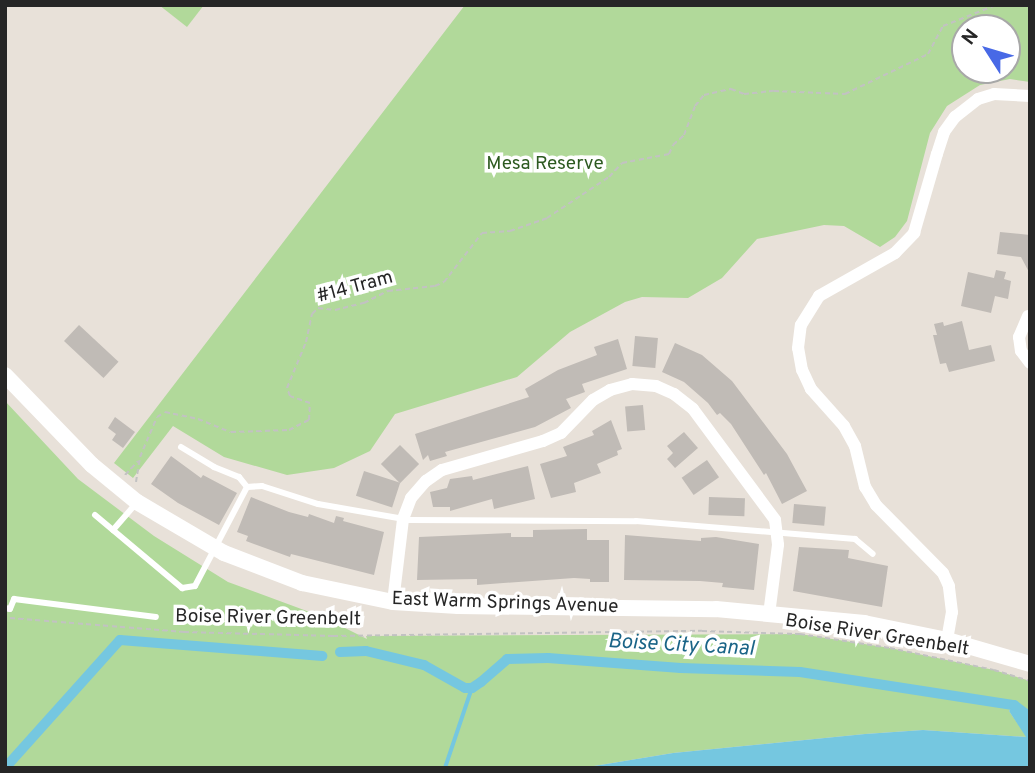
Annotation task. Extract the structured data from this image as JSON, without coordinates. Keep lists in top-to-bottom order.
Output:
{
  "streets": {
    "street": ["East Warm Springs Avenue"],
    "path": ["#14 Tram", "Boise River Greenbelt"]
  },
  "crossings": [
    ["#14 Tram", "East Warm Springs Avenue"]
  ],
  "water": ["Boise City Canal"],
  "parks": ["Mesa Reserve"],
  "north": "top left"
}
